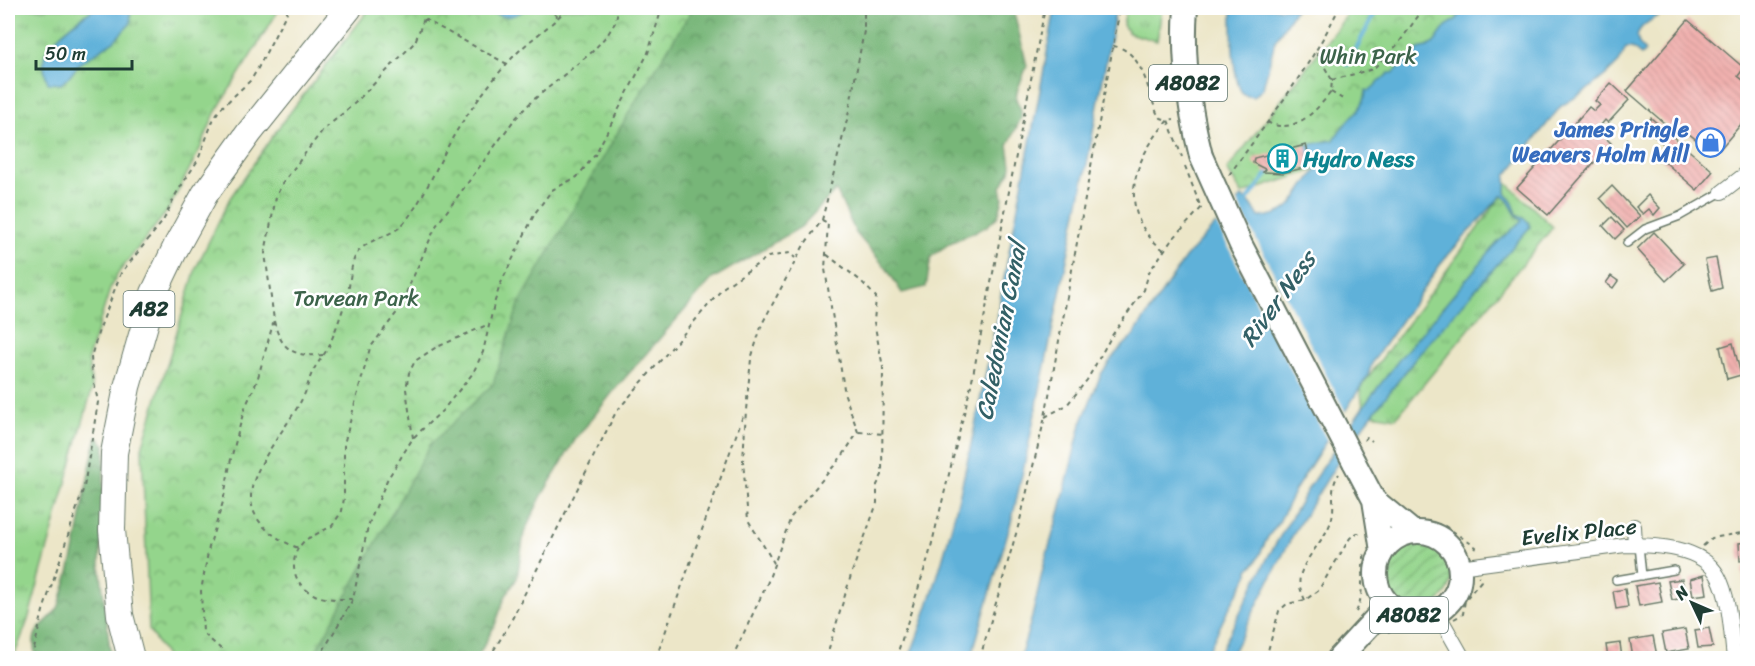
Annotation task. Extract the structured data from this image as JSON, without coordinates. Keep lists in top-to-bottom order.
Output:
{
  "streets": {
    "highway": ["A82"],
    "main road": ["A8082"],
    "street": ["Evelix Place"]
  },
  "crossings": [
    ["A8082", "Evelix Place"]
  ],
  "water": ["River Ness", "Caledonian Canal"],
  "parks": ["Whin Park", "Torvean Park"],
  "places": {
    "shop": ["James Pringle Weavers Holm Mill"],
    "building": ["Hydro Ness"]
  },
  "scale_bar": "50 m",
  "north": "top left"
}
